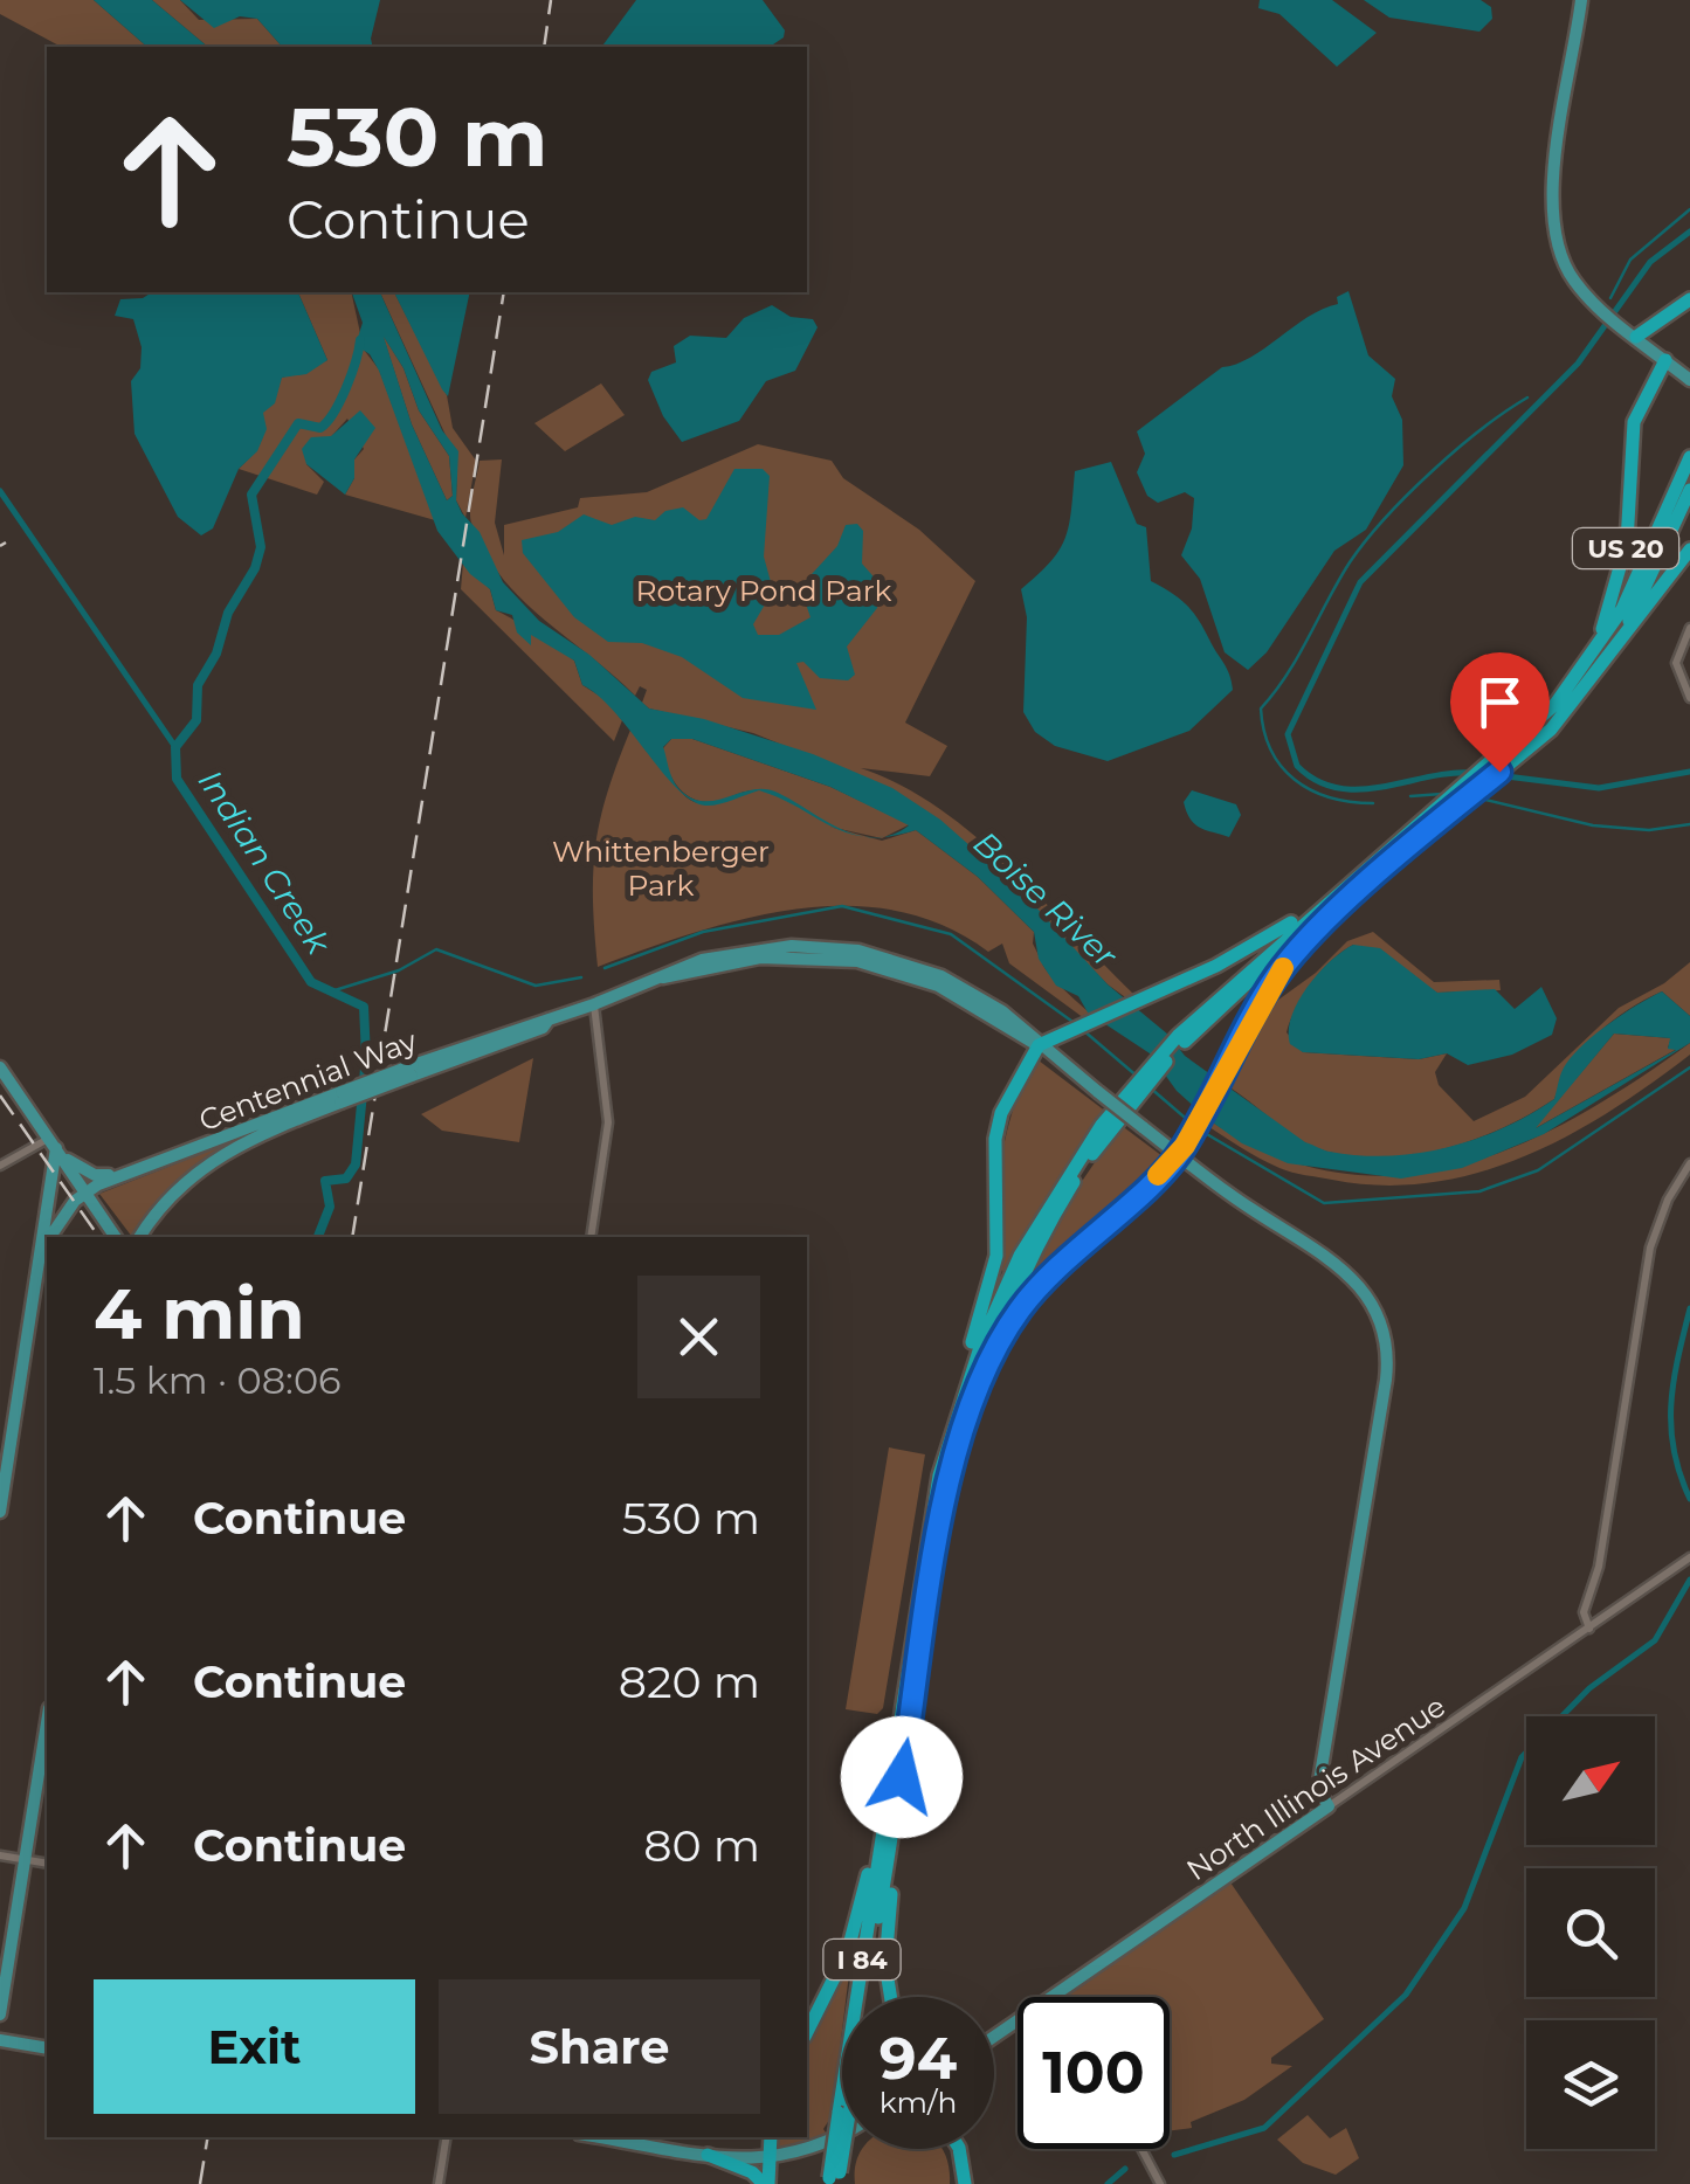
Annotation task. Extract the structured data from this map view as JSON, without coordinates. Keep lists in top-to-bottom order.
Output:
{
  "streets": {
    "highway": ["US 20", "I 84"],
    "main road": ["Centennial Way", "North Illinois Avenue"]
  },
  "crossings": [
    ["US 20", "I 84"],
    ["Centennial Way", "North Illinois Avenue"]
  ],
  "water": ["Indian Creek", "Boise River"],
  "parks": ["Rotary Pond Park", "Whittenberger Park"],
  "north": "top right",
  "page": {
    "turn": ["530 m", "Continue"],
    "heading": ["4 min", "1.5 km · 08:06"],
    "list": [
      {
        "name": "Continue",
        "value": "530 m"
      },
      {
        "name": "Continue",
        "value": "820 m"
      },
      {
        "name": "Continue",
        "value": "80 m"
      }
    ],
    "buttons": ["Exit", "Share"],
    "speed": "94 km/h",
    "limit": "100"
  }
}
